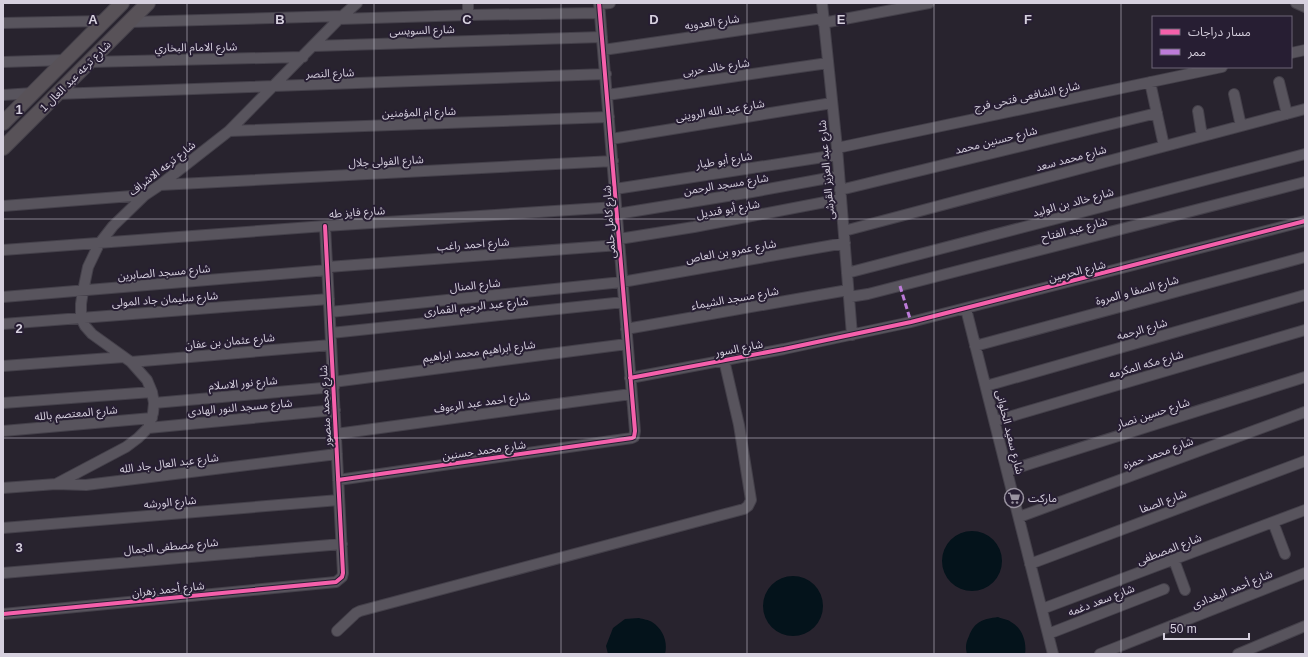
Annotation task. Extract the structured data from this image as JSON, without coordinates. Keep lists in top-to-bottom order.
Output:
{
  "streets": {
    "street": [
      "شارع العدويه",
      "شارع السويسى",
      "شارع الامام البخاري",
      "شارع خالد حربى",
      "شارع النصر",
      "شارع ترعه عبد العال 1",
      "شارع الشافعى فتحى فرج",
      "شارع عبد الله الروينى",
      "شارع ام المؤمنين",
      "شارع حسنين محمد",
      "شارع محمد سعد",
      "شارع أبو طيار",
      "شارع الفولى جلال",
      "شارع ترعه الاشراف",
      "شارع عبد العزيز القرشى",
      "شارع مسجد الرحمن",
      "شارع خالد بن الوليد",
      "شارع أبو قنديل",
      "شارع فايز طه",
      "شارع كامل حلمى",
      "شارع عبد الفتاح",
      "شارع احمد راغب",
      "شارع عمرو بن العاص",
      "شارع الحرمين",
      "شارع مسجد الصابرين",
      "شارع المنال",
      "شارع الصفا و المروة",
      "شارع مسجد الشيماء",
      "شارع سليمان جاد المولى",
      "شارع عبد الرحيم القمارى",
      "شارع الرحمه",
      "شارع عثمان بن عفان",
      "شارع السور",
      "شارع ابراهيم محمد ابراهيم",
      "شارع مكه المكرمه",
      "شارع نور الاسلام",
      "شارع احمد عبد الرءوف",
      "شارع محمد منصور",
      "شارع مسجد النور الهادى",
      "شارع المعتصم بالله",
      "شارع حسين نصار",
      "شارع سعيد الحلوانى",
      "شارع محمد حسنين",
      "شارع محمد حمزه",
      "شارع عبد العال جاد الله",
      "شارع الصفا",
      "شارع الورشه",
      "شارع مصطفى الجمال",
      "شارع المصطفى",
      "شارع أحمد زهران",
      "شارع أحمد البغدادى",
      "شارع سعد دغمه"
    ]
  },
  "crossings": [
    ["شارع العدويه", "شارع عبد العزيز القرشى"],
    ["شارع العدويه", "شارع كامل حلمى"],
    ["شارع السويسى", "شارع ترعه الاشراف"],
    ["شارع السويسى", "شارع كامل حلمى"],
    ["شارع الامام البخاري", "شارع ترعه عبد العال 1"],
    ["شارع الامام البخاري", "شارع ترعه الاشراف"],
    ["شارع خالد حربى", "شارع عبد العزيز القرشى"],
    ["شارع خالد حربى", "شارع كامل حلمى"],
    ["شارع النصر", "شارع ترعه عبد العال 1"],
    ["شارع النصر", "شارع ترعه الاشراف"],
    ["شارع النصر", "شارع كامل حلمى"],
    ["شارع الشافعى فتحى فرج", "شارع أبو طيار"],
    ["شارع الشافعى فتحى فرج", "شارع عبد العزيز القرشى"],
    ["شارع عبد الله الروينى", "شارع عبد العزيز القرشى"],
    ["شارع عبد الله الروينى", "شارع كامل حلمى"],
    ["شارع ام المؤمنين", "شارع ترعه الاشراف"],
    ["شارع ام المؤمنين", "شارع كامل حلمى"],
    ["شارع حسنين محمد", "شارع عبد العزيز القرشى"],
    ["شارع حسنين محمد", "شارع أبو قنديل"],
    ["شارع محمد سعد", "شارع عبد العزيز القرشى"],
    ["شارع أبو طيار", "شارع عبد العزيز القرشى"],
    ["شارع أبو طيار", "شارع كامل حلمى"],
    ["شارع الفولى جلال", "شارع ترعه الاشراف"],
    ["شارع الفولى جلال", "شارع كامل حلمى"],
    ["شارع ترعه الاشراف", "شارع فايز طه"],
    ["شارع ترعه الاشراف", "شارع مسجد الصابرين"],
    ["شارع ترعه الاشراف", "شارع سليمان جاد المولى"],
    ["شارع عبد العزيز القرشى", "شارع مسجد الرحمن"],
    ["شارع عبد العزيز القرشى", "شارع خالد بن الوليد"],
    ["شارع عبد العزيز القرشى", "شارع أبو قنديل"],
    ["شارع عبد العزيز القرشى", "شارع عبد الفتاح"],
    ["شارع عبد العزيز القرشى", "شارع عمرو بن العاص"],
    ["شارع عبد العزيز القرشى", "شارع الحرمين"],
    ["شارع عبد العزيز القرشى", "شارع مسجد الشيماء"],
    ["شارع عبد العزيز القرشى", "شارع السور"],
    ["شارع مسجد الرحمن", "شارع فايز طه"],
    ["شارع مسجد الرحمن", "شارع كامل حلمى"],
    ["شارع أبو قنديل", "شارع كامل حلمى"],
    ["شارع أبو قنديل", "شارع احمد راغب"],
    ["شارع فايز طه", "شارع كامل حلمى"],
    ["شارع فايز طه", "شارع محمد منصور"],
    ["شارع كامل حلمى", "شارع احمد راغب"],
    ["شارع كامل حلمى", "شارع عمرو بن العاص"],
    ["شارع كامل حلمى", "شارع المنال"],
    ["شارع كامل حلمى", "شارع مسجد الشيماء"],
    ["شارع كامل حلمى", "شارع عبد الرحيم القمارى"],
    ["شارع كامل حلمى", "شارع السور"],
    ["شارع كامل حلمى", "شارع ابراهيم محمد ابراهيم"],
    ["شارع كامل حلمى", "شارع احمد عبد الرءوف"],
    ["شارع كامل حلمى", "شارع محمد حسنين"],
    ["شارع عبد الفتاح", "شارع مسجد الشيماء"],
    ["شارع احمد راغب", "شارع مسجد الصابرين"],
    ["شارع احمد راغب", "شارع محمد منصور"],
    ["شارع عمرو بن العاص", "شارع المنال"],
    ["شارع الحرمين", "شارع السور"],
    ["شارع الحرمين", "شارع سعيد الحلوانى"],
    ["شارع مسجد الصابرين", "شارع محمد منصور"],
    ["شارع المنال", "شارع محمد منصور"],
    ["شارع الصفا و المروة", "شارع سعيد الحلوانى"],
    ["شارع سليمان جاد المولى", "شارع محمد منصور"],
    ["شارع عبد الرحيم القمارى", "شارع محمد منصور"],
    ["شارع الرحمه", "شارع سعيد الحلوانى"],
    ["شارع عثمان بن عفان", "شارع محمد منصور"],
    ["شارع ابراهيم محمد ابراهيم", "شارع نور الاسلام"],
    ["شارع ابراهيم محمد ابراهيم", "شارع محمد منصور"],
    ["شارع مكه المكرمه", "شارع سعيد الحلوانى"],
    ["شارع نور الاسلام", "شارع محمد منصور"],
    ["شارع احمد عبد الرءوف", "شارع محمد منصور"],
    ["شارع محمد منصور", "شارع مسجد النور الهادى"],
    ["شارع محمد منصور", "شارع محمد حسنين"],
    ["شارع محمد منصور", "شارع عبد العال جاد الله"],
    ["شارع محمد منصور", "شارع الورشه"],
    ["شارع محمد منصور", "شارع مصطفى الجمال"],
    ["شارع محمد منصور", "شارع أحمد زهران"],
    ["شارع مسجد النور الهادى", "شارع المعتصم بالله"],
    ["شارع حسين نصار", "شارع سعيد الحلوانى"],
    ["شارع سعيد الحلوانى", "شارع محمد حمزه"],
    ["شارع سعيد الحلوانى", "شارع الصفا"],
    ["شارع سعيد الحلوانى", "شارع المصطفى"],
    ["شارع سعيد الحلوانى", "شارع سعد دغمه"]
  ],
  "places": {
    "supermarket": ["ماركت"]
  },
  "legend": ["مسار دراجات", "ممر"],
  "scale_bar": "50 m",
  "grid": {
    "columns": [
      "A",
      "B",
      "C",
      "D",
      "E",
      "F"
    ],
    "rows": ["1", "2", "3"]
  }
}
